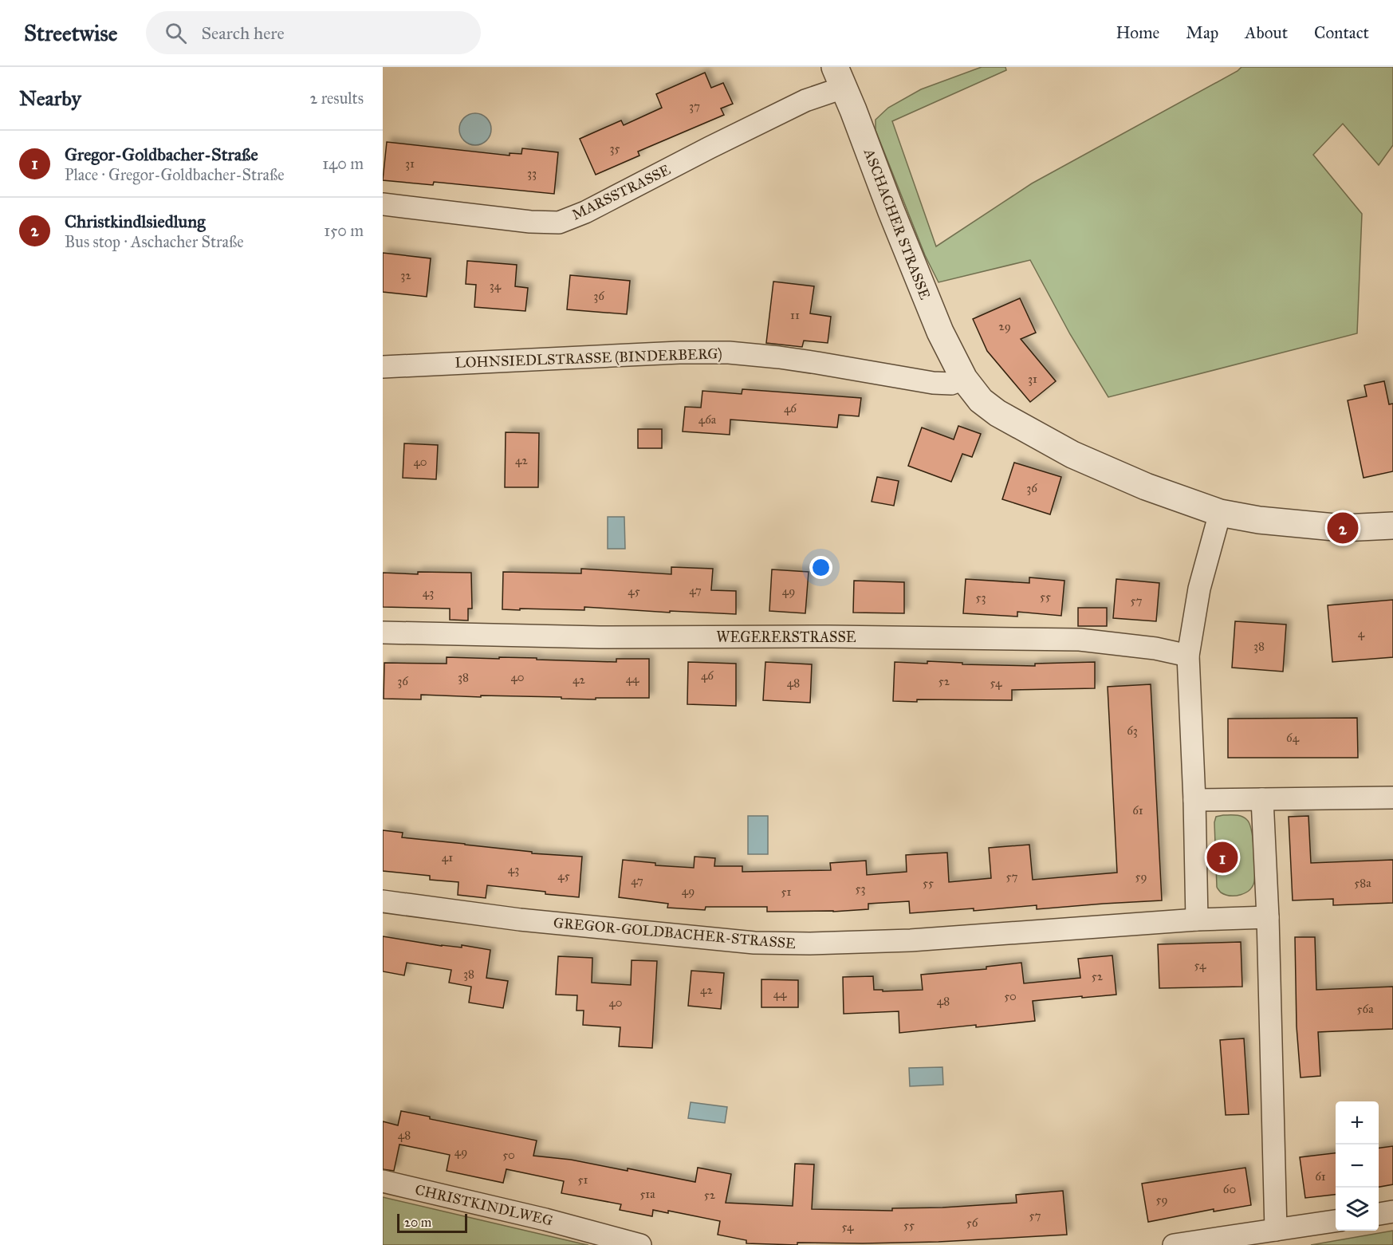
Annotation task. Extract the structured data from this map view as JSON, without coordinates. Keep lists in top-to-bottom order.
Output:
{
  "streets": {
    "street": [
      "MARSSTRASSE",
      "ASCHACHER STRASSE",
      "LOHNSIEDLSTRASSE (BINDERBERG)",
      "WEGERERSTRASSE",
      "GREGOR-GOLDBACHER-STRASSE",
      "CHRISTKINDLWEG"
    ]
  },
  "crossings": [
    ["MARSSTRASSE", "ASCHACHER STRASSE"],
    ["ASCHACHER STRASSE", "LOHNSIEDLSTRASSE (BINDERBERG)"]
  ],
  "house_numbers": [
    "37",
    "35",
    "31",
    "33",
    "32",
    "34",
    "36",
    "11",
    "29",
    "31",
    "46",
    "46a",
    "42",
    "40",
    "36",
    "47",
    "45",
    "49",
    "43",
    "55",
    "53",
    "57",
    "4",
    "38",
    "46",
    "38",
    "40",
    "44",
    "42",
    "36",
    "52",
    "48",
    "54",
    "63",
    "64",
    "61",
    "41",
    "43",
    "45",
    "57",
    "59",
    "47",
    "55",
    "58a",
    "53",
    "49",
    "51",
    "54",
    "38",
    "52",
    "42",
    "44",
    "50",
    "48",
    "40",
    "56a",
    "48",
    "49",
    "50",
    "61",
    "51",
    "60",
    "51a",
    "52",
    "59",
    "57",
    "56",
    "55",
    "54"
  ],
  "scale_bar": "20 m",
  "page": {
    "header": "Streetwise",
    "search": "Search here",
    "nav": [
      "Home",
      "Map",
      "About",
      "Contact"
    ],
    "heading": ["Nearby", "2 results"],
    "list": [
      {
        "mark": "1",
        "name": "Gregor-Goldbacher-Straße",
        "note": "Place · Gregor-Goldbacher-Straße",
        "value": "140 m"
      },
      {
        "mark": "2",
        "name": "Christkindlsiedlung",
        "note": "Bus stop · Aschacher Straße",
        "value": "150 m"
      }
    ],
    "pins": ["2", "1"],
    "map_buttons": ["+", "−"],
    "scale": "20 m"
  }
}
